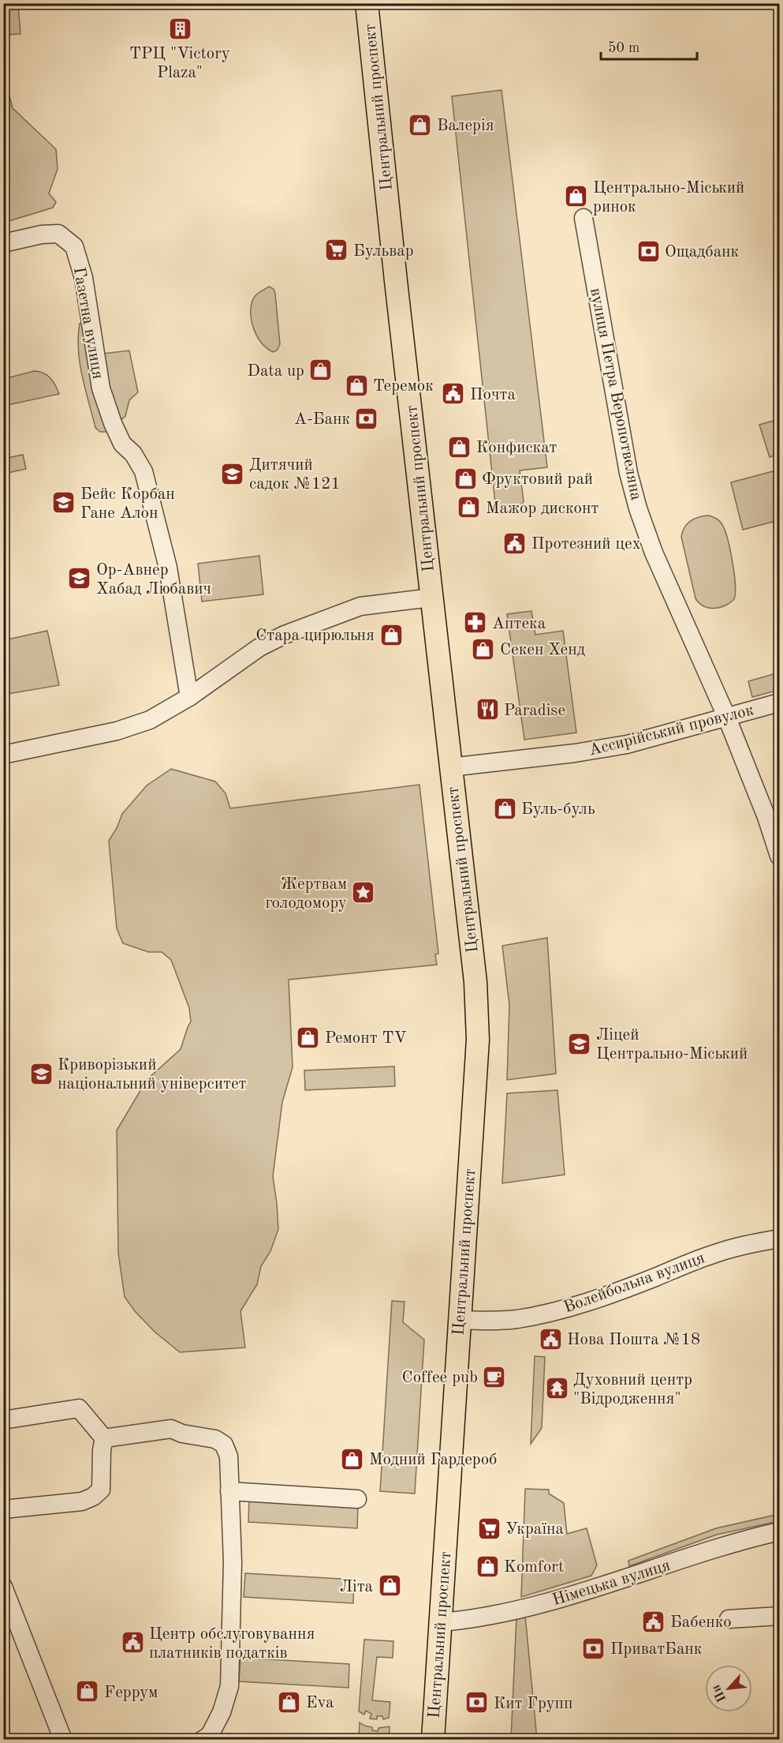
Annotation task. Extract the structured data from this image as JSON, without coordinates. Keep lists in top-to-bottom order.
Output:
{
  "streets": {
    "main road": ["Центральний проспект"],
    "street": [
      "Газетна вулиця",
      "вулиця Петра Веропотвеляна",
      "Ассирійський провулок",
      "Волейбольна вулиця",
      "Німецька вулиця"
    ]
  },
  "crossings": [
    ["Центральний проспект", "Ассирійський провулок"],
    ["Центральний проспект", "Волейбольна вулиця"],
    ["Центральний проспект", "Німецька вулиця"],
    ["вулиця Петра Веропотвеляна", "Ассирійський провулок"]
  ],
  "places": {
    "building": ["ТРЦ \"Victory Plaza\""],
    "shop": [
      "Валерія",
      "Центрально-Міський ринок",
      "Data up",
      "Теремок",
      "Конфискат",
      "Фруктовий рай",
      "Мажор дисконт",
      "Стара цирюльня",
      "Секен Хенд",
      "Буль-буль",
      "Ремонт TV",
      "Модний Гардероб",
      "Komfort",
      "Літа",
      "Fеррум",
      "Eva"
    ],
    "supermarket": ["Бульвар", "Україна"],
    "bank": [
      "Ощадбанк",
      "А-Банк",
      "ПриватБанк",
      "Кит Групп"
    ],
    "public building": [
      "Почта",
      "Протезний цех",
      "Нова Пошта №18",
      "Бабенко",
      "Центр обслуговування платників податків"
    ],
    "school or university": [
      "Дитячий садок №121",
      "Бейс Корбан Гане Алон",
      "Ор-Авнер Хабад Любавич",
      "Ліцей Центрально-Міський",
      "Криворізький національний університет"
    ],
    "pharmacy": ["Аптека"],
    "restaurant": ["Paradise"],
    "place": ["Жертвам голодомору"],
    "cafe": ["Coffee pub"],
    "temple": ["Духовний центр \"Відродження\""]
  },
  "scale_bar": "50 m",
  "north": "bottom left"
}
